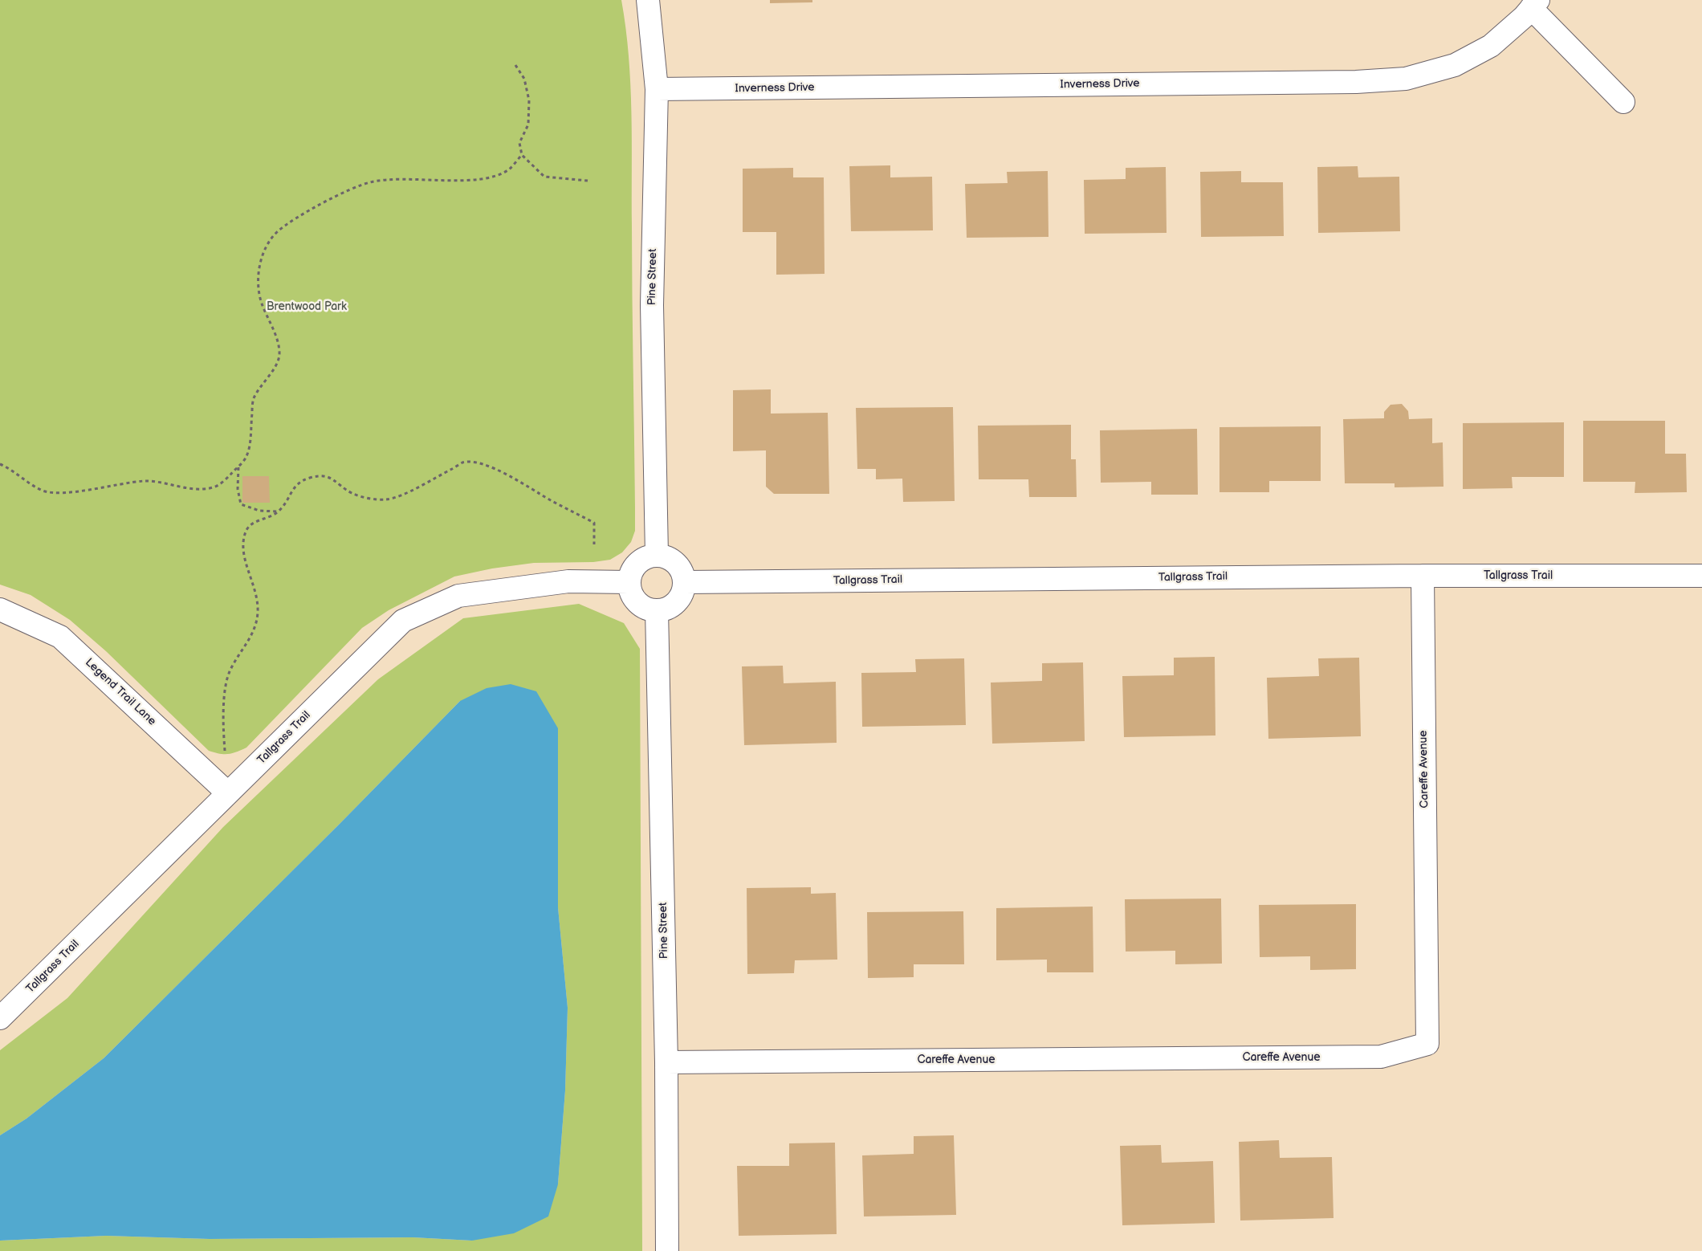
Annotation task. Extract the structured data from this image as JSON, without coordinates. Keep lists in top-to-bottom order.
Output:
{
  "streets": {
    "street": [
      "Inverness Drive",
      "Pine Street",
      "Tallgrass Trail",
      "Legend Trail Lane",
      "Careffe Avenue"
    ]
  },
  "crossings": [
    ["Inverness Drive", "Pine Street"],
    ["Pine Street", "Tallgrass Trail"],
    ["Pine Street", "Careffe Avenue"],
    ["Tallgrass Trail", "Legend Trail Lane"],
    ["Tallgrass Trail", "Careffe Avenue"]
  ],
  "parks": ["Brentwood Park"]
}
